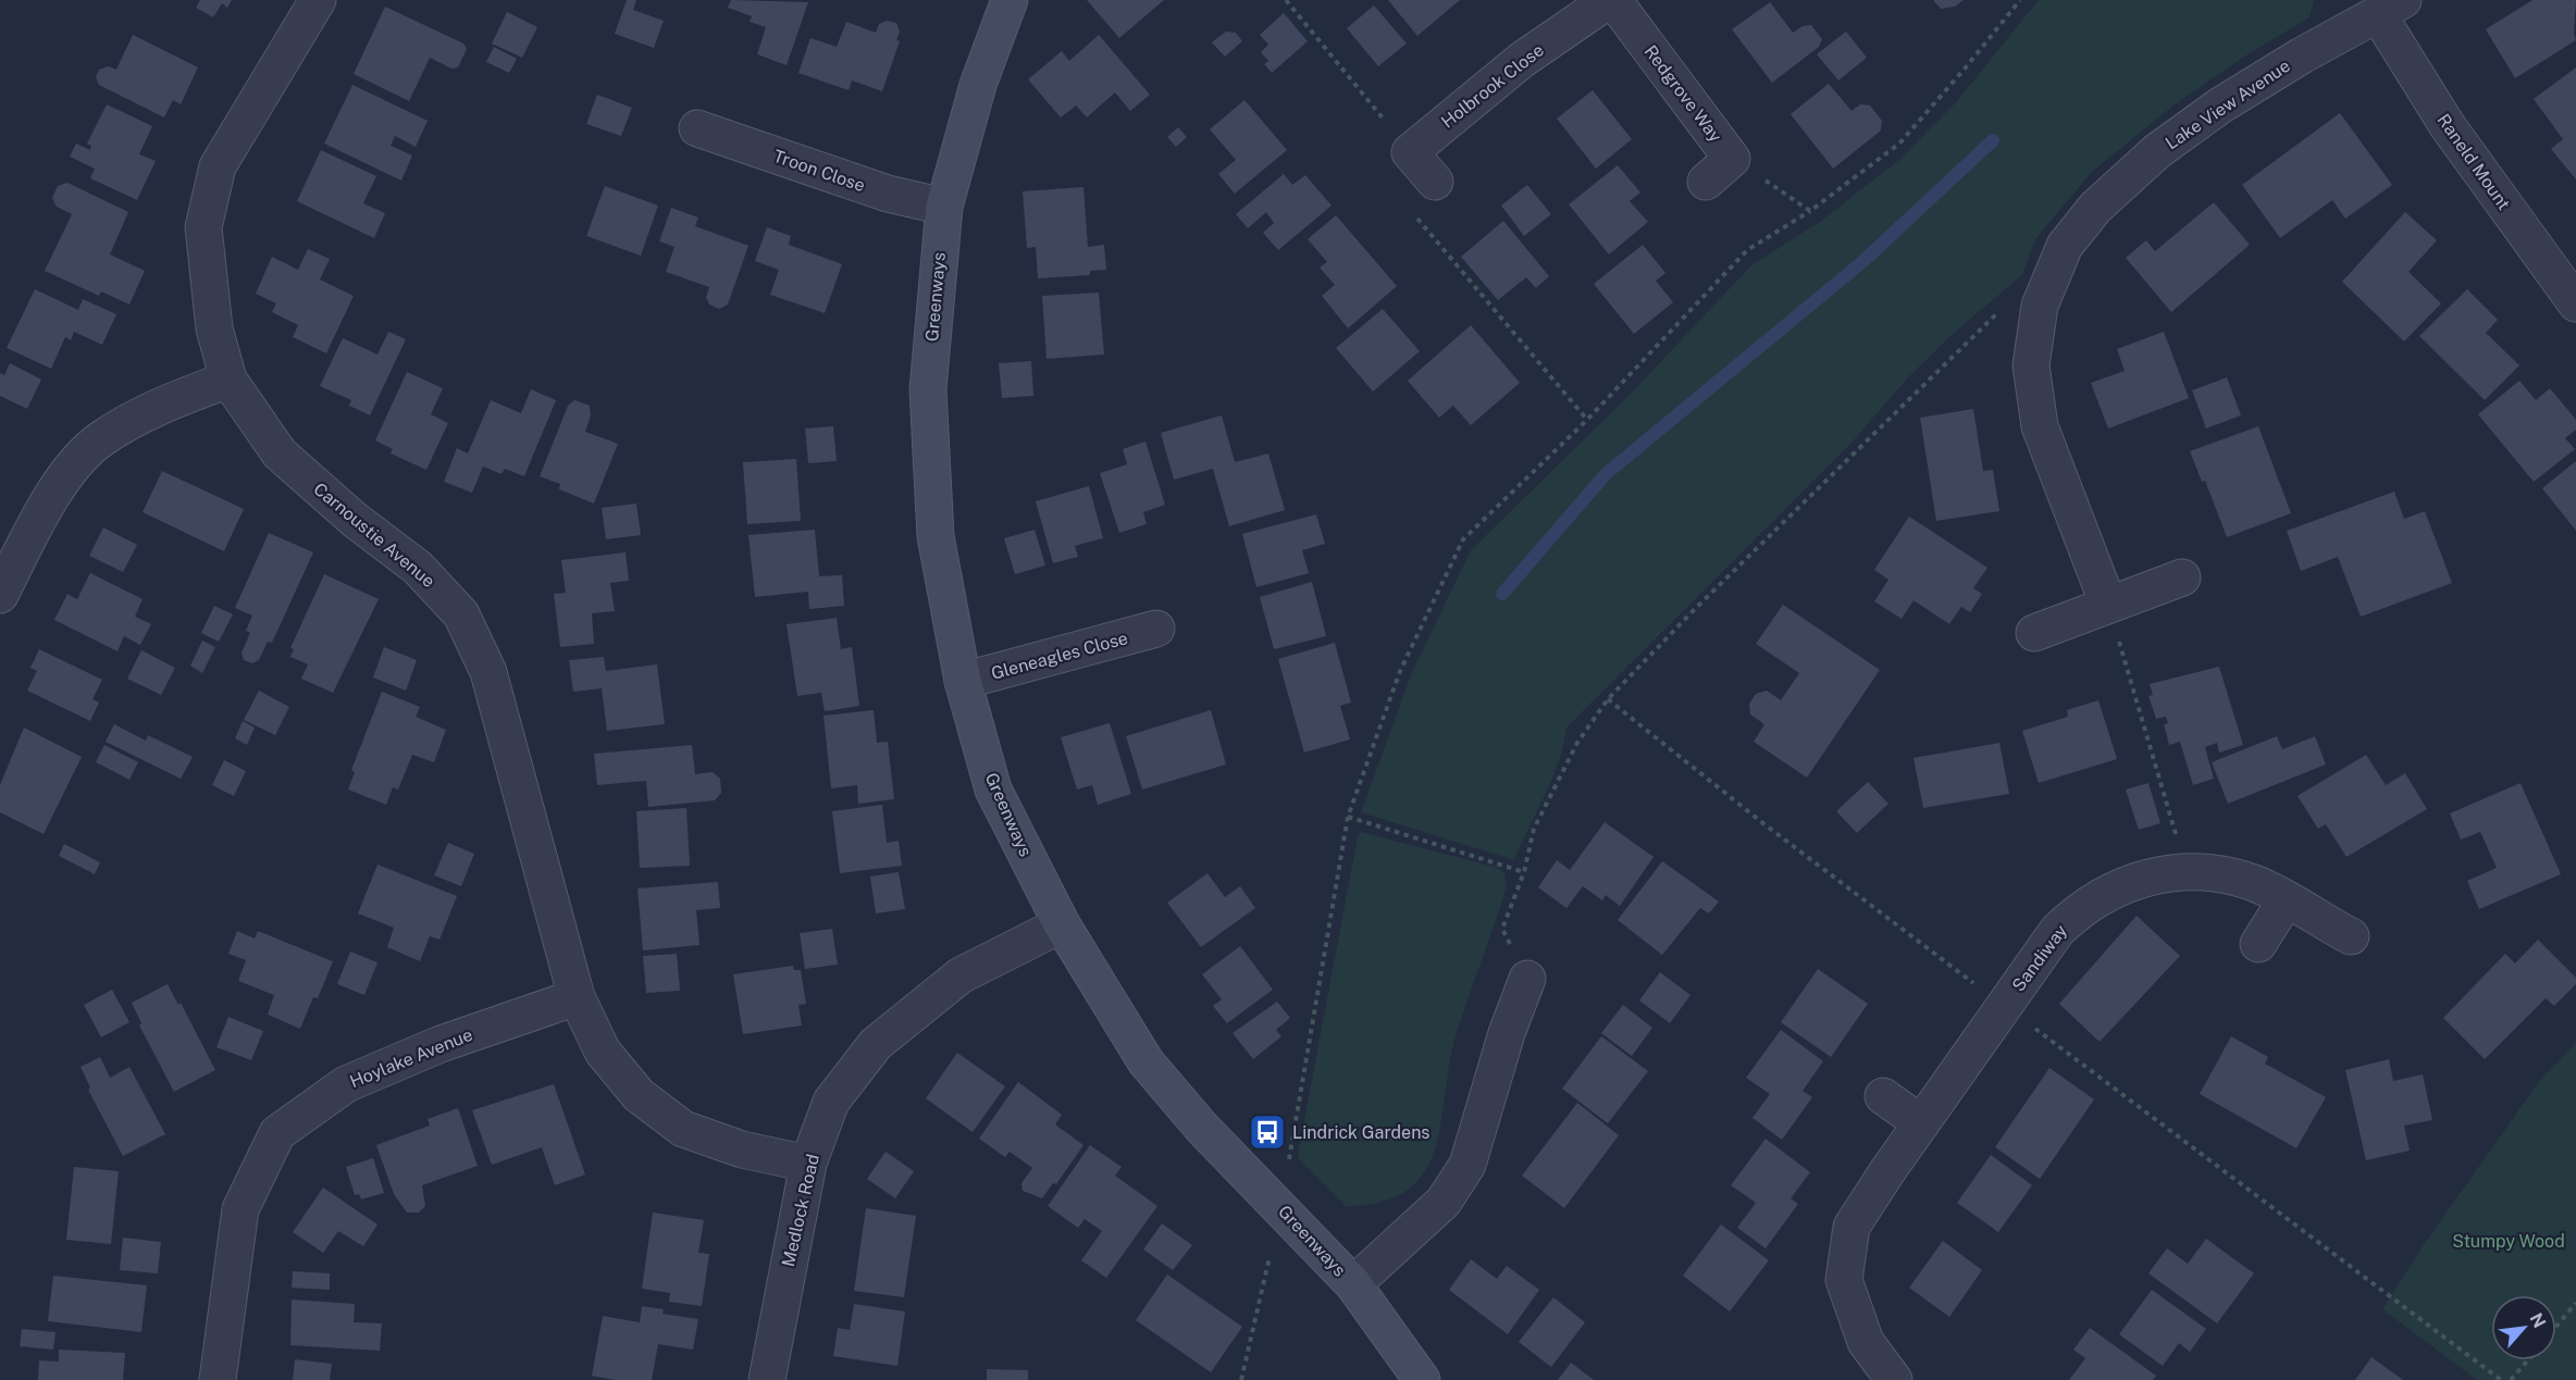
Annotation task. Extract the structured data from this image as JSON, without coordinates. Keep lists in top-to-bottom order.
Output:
{
  "streets": {
    "street": [
      "Holbrook Close",
      "Redgrove Way",
      "Lake View Avenue",
      "Raneld Mount",
      "Troon Close",
      "Greenways",
      "Carnoustie Avenue",
      "Gleneagles Close",
      "Sandiway",
      "Hoylake Avenue",
      "Medlock Road"
    ]
  },
  "crossings": [
    ["Holbrook Close", "Redgrove Way"],
    ["Lake View Avenue", "Raneld Mount"],
    ["Troon Close", "Greenways"],
    ["Greenways", "Gleneagles Close"],
    ["Greenways", "Medlock Road"],
    ["Carnoustie Avenue", "Hoylake Avenue"],
    ["Carnoustie Avenue", "Medlock Road"]
  ],
  "parks": ["Stumpy Wood"],
  "places": {
    "bus stop": ["Lindrick Gardens"]
  },
  "north": "top right"
}
